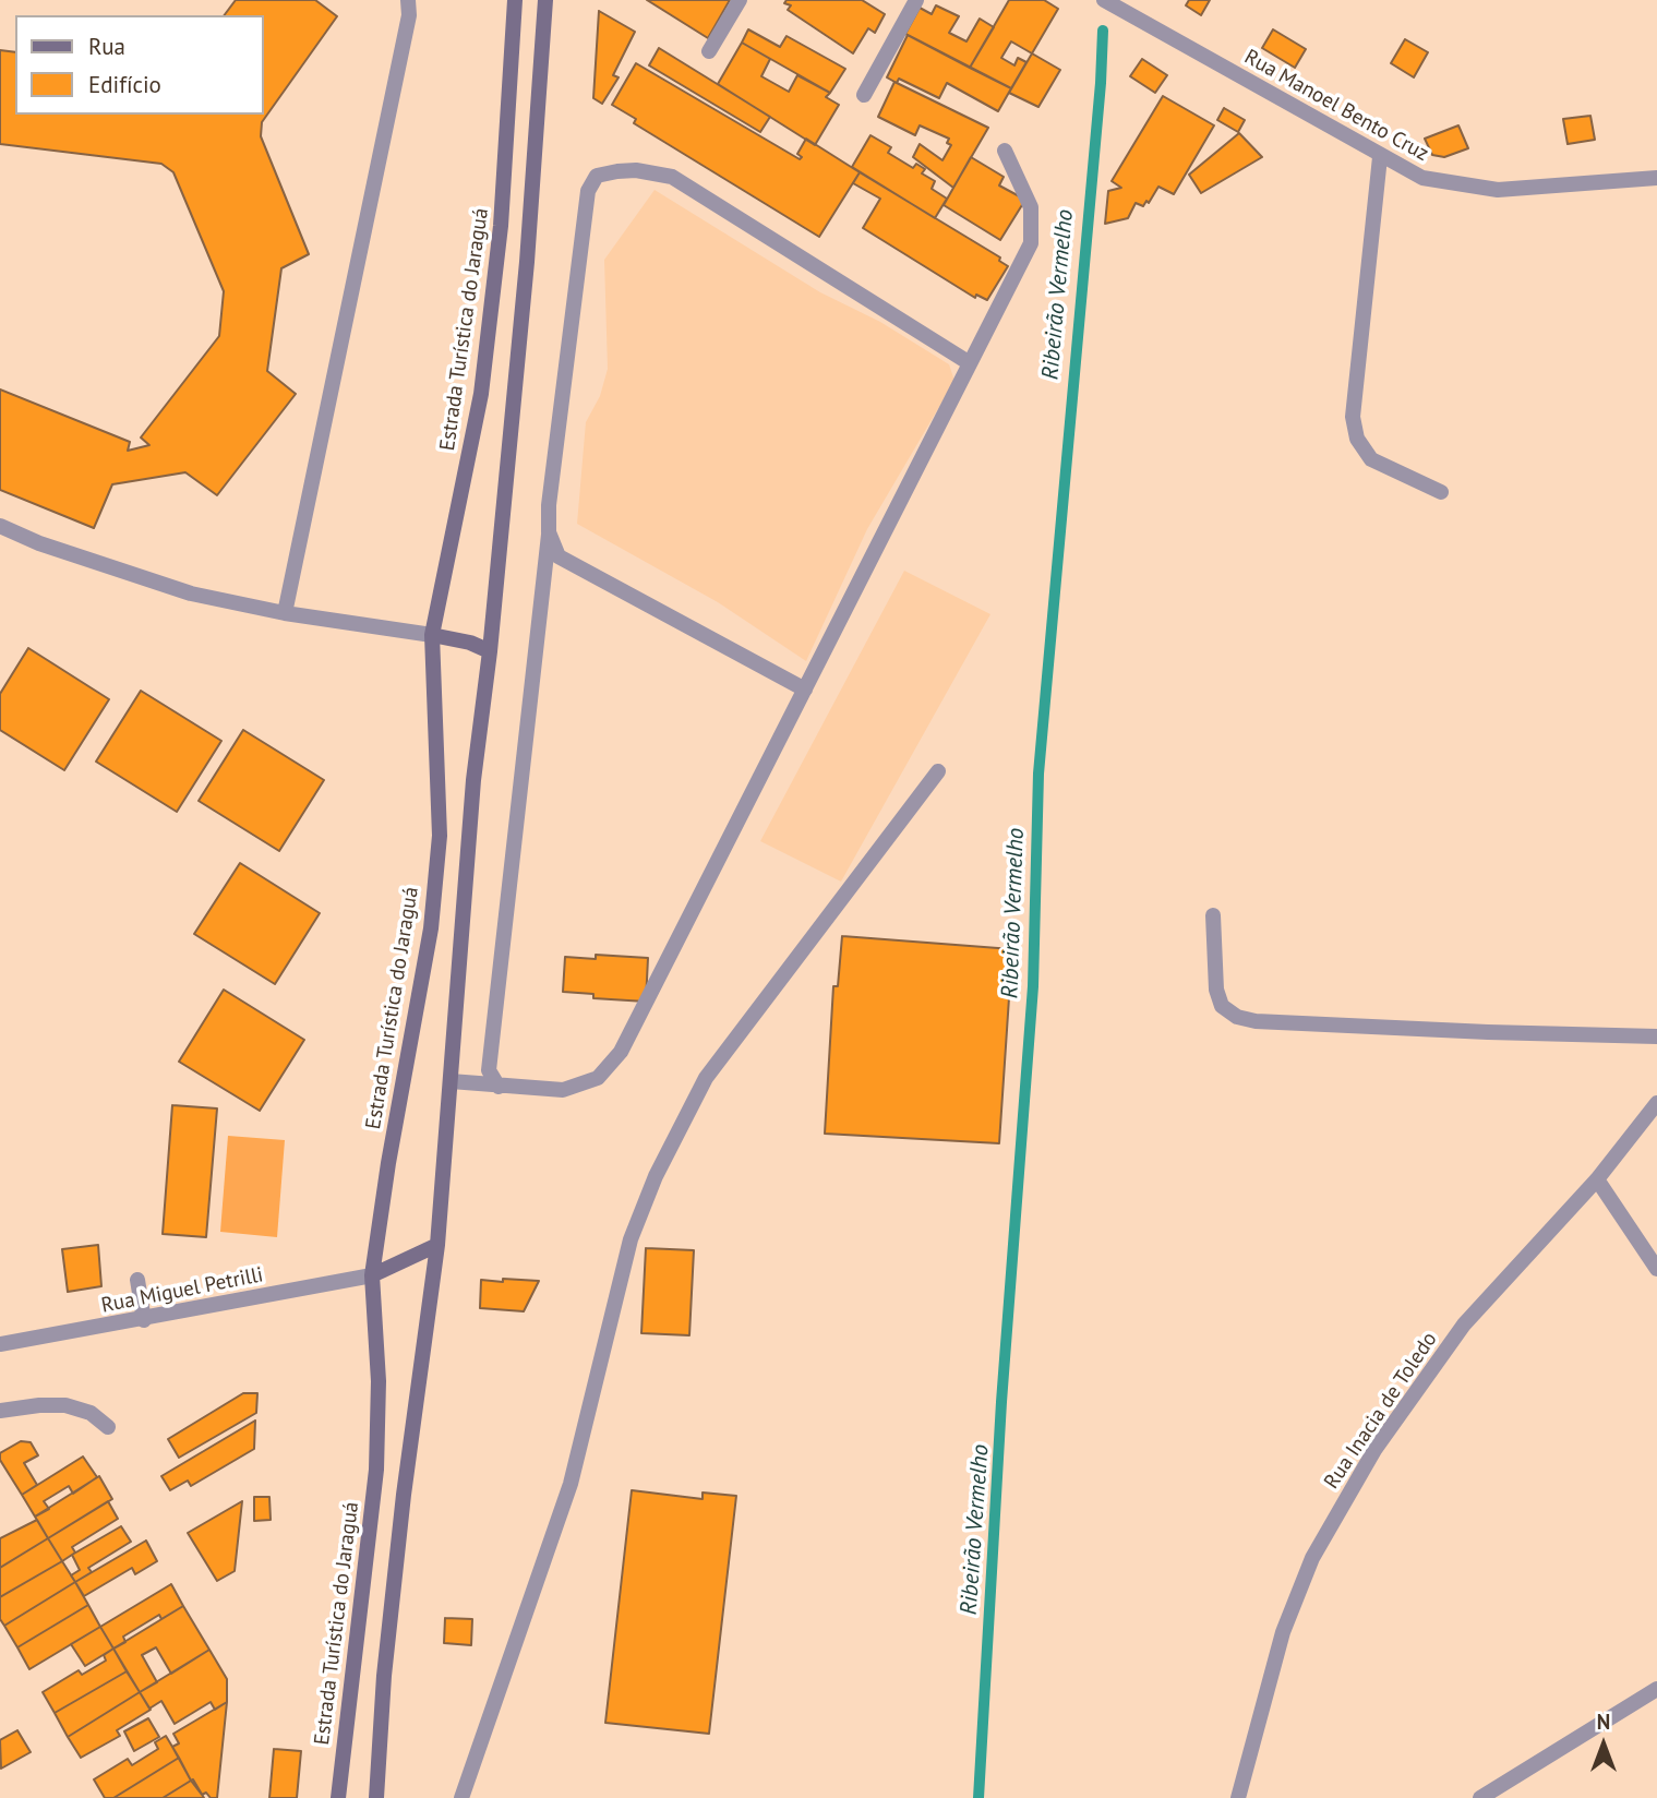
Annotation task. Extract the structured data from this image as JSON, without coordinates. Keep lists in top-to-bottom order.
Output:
{
  "streets": {
    "main road": ["Estrada Turística do Jaraguá"],
    "street": ["Rua Manoel Bento Cruz", "Rua Miguel Petrilli", "Rua Inacia de Toledo"]
  },
  "crossings": [
    ["Estrada Turística do Jaraguá", "Rua Miguel Petrilli"]
  ],
  "water": ["Ribeirão Vermelho"],
  "legend": ["Rua", "Edifício"],
  "north": "top"
}
